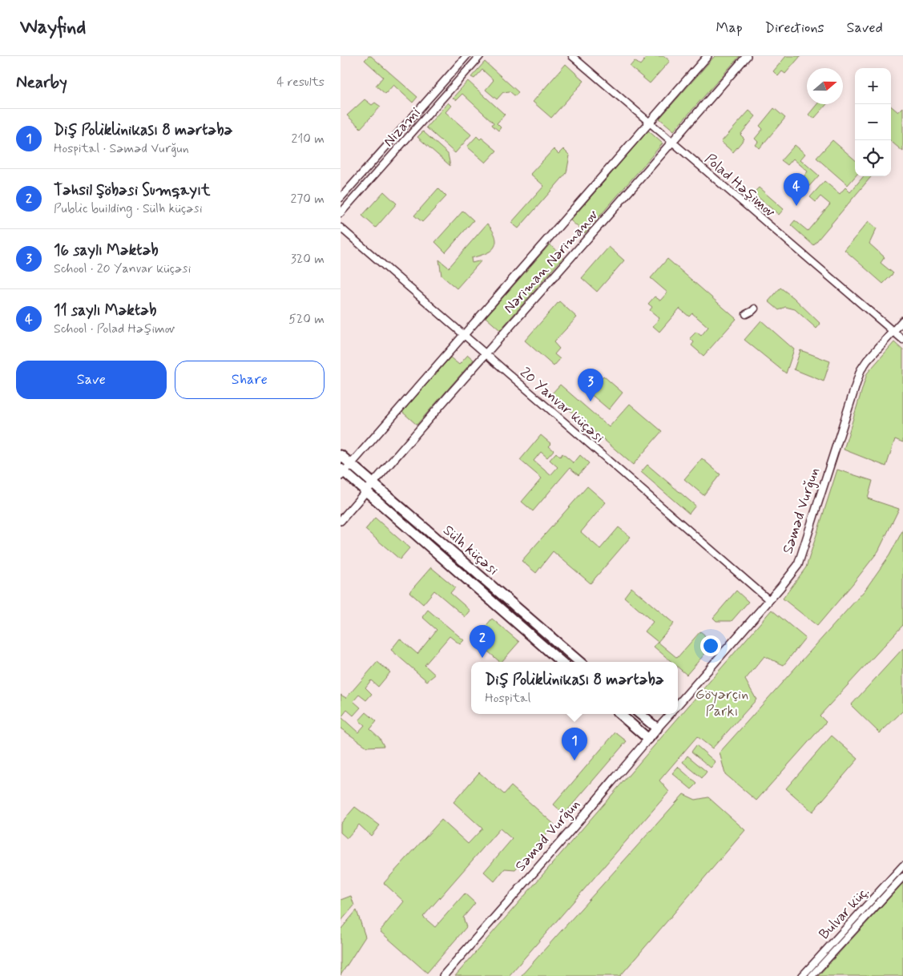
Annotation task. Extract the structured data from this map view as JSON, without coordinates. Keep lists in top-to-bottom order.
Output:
{
  "streets": {
    "highway": ["Səməd Vurğun", "Sülh küçəsi"],
    "main road": ["Nəriman Nərimanov"],
    "street": [
      "Nizami",
      "Polad Həşimov",
      "20 Yanvar küçəsi",
      "Bulvar küç."
    ]
  },
  "crossings": [
    ["Polad Həşimov", "Nəriman Nərimanov"],
    ["Polad Həşimov", "Səməd Vurğun"],
    ["Nəriman Nərimanov", "20 Yanvar küçəsi"],
    ["Nəriman Nərimanov", "Sülh küçəsi"],
    ["20 Yanvar küçəsi", "Səməd Vurğun"]
  ],
  "parks": ["Göyərçin Parkı"],
  "north": "right",
  "page": {
    "header": "Wayfind",
    "nav": ["Map", "Directions", "Saved"],
    "heading": ["Nearby", "4 results"],
    "map_buttons": ["+", "−"],
    "list": [
      {
        "mark": "1",
        "name": "Diş Poliklinikası 8 mərtəbə",
        "note": "Hospital · Səməd Vurğun",
        "value": "210 m"
      },
      {
        "mark": "2",
        "name": "Təhsil Şöbəsi Sumqayıt",
        "note": "Public building · Sülh küçəsi",
        "value": "270 m"
      },
      {
        "mark": "3",
        "name": "16 saylı Məktəb",
        "note": "School · 20 Yanvar küçəsi",
        "value": "320 m"
      },
      {
        "mark": "4",
        "name": "11 saylı Məktəb",
        "note": "School · Polad Həşimov",
        "value": "520 m"
      }
    ],
    "pins": [
      "4",
      "3",
      "2",
      "1"
    ],
    "buttons": ["Save", "Share"],
    "popup": ["Diş Poliklinikası 8 mərtəbə", "Hospital"]
  }
}
